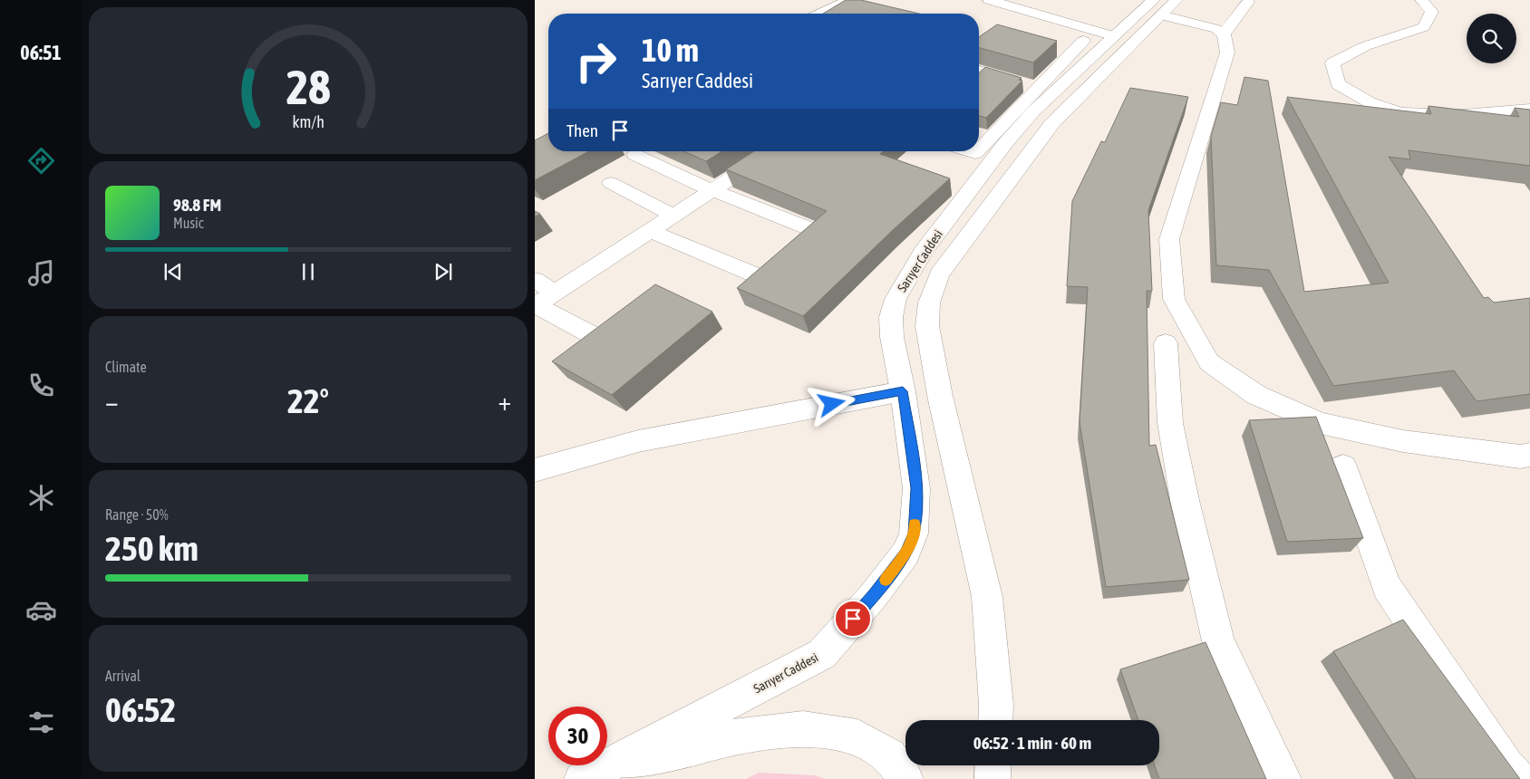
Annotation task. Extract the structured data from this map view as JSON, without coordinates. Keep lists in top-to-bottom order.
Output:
{
  "streets": {
    "main road": ["Sarıyer Caddesi"]
  },
  "page": {
    "tabs": "06:51",
    "turn": ["10 m", "Sarıyer Caddesi"],
    "then": "Then",
    "song": ["98.8 FM", "Music"],
    "tile": [
      "Climate",
      ["Range · 50%", "250 km"],
      ["Arrival", "06:52"]
    ],
    "heat": ["−", "22°", "+"],
    "limit": "30",
    "trip": "06:52 · 1 min · 60 m",
    "gauge": ["28", "km/h"]
  }
}
